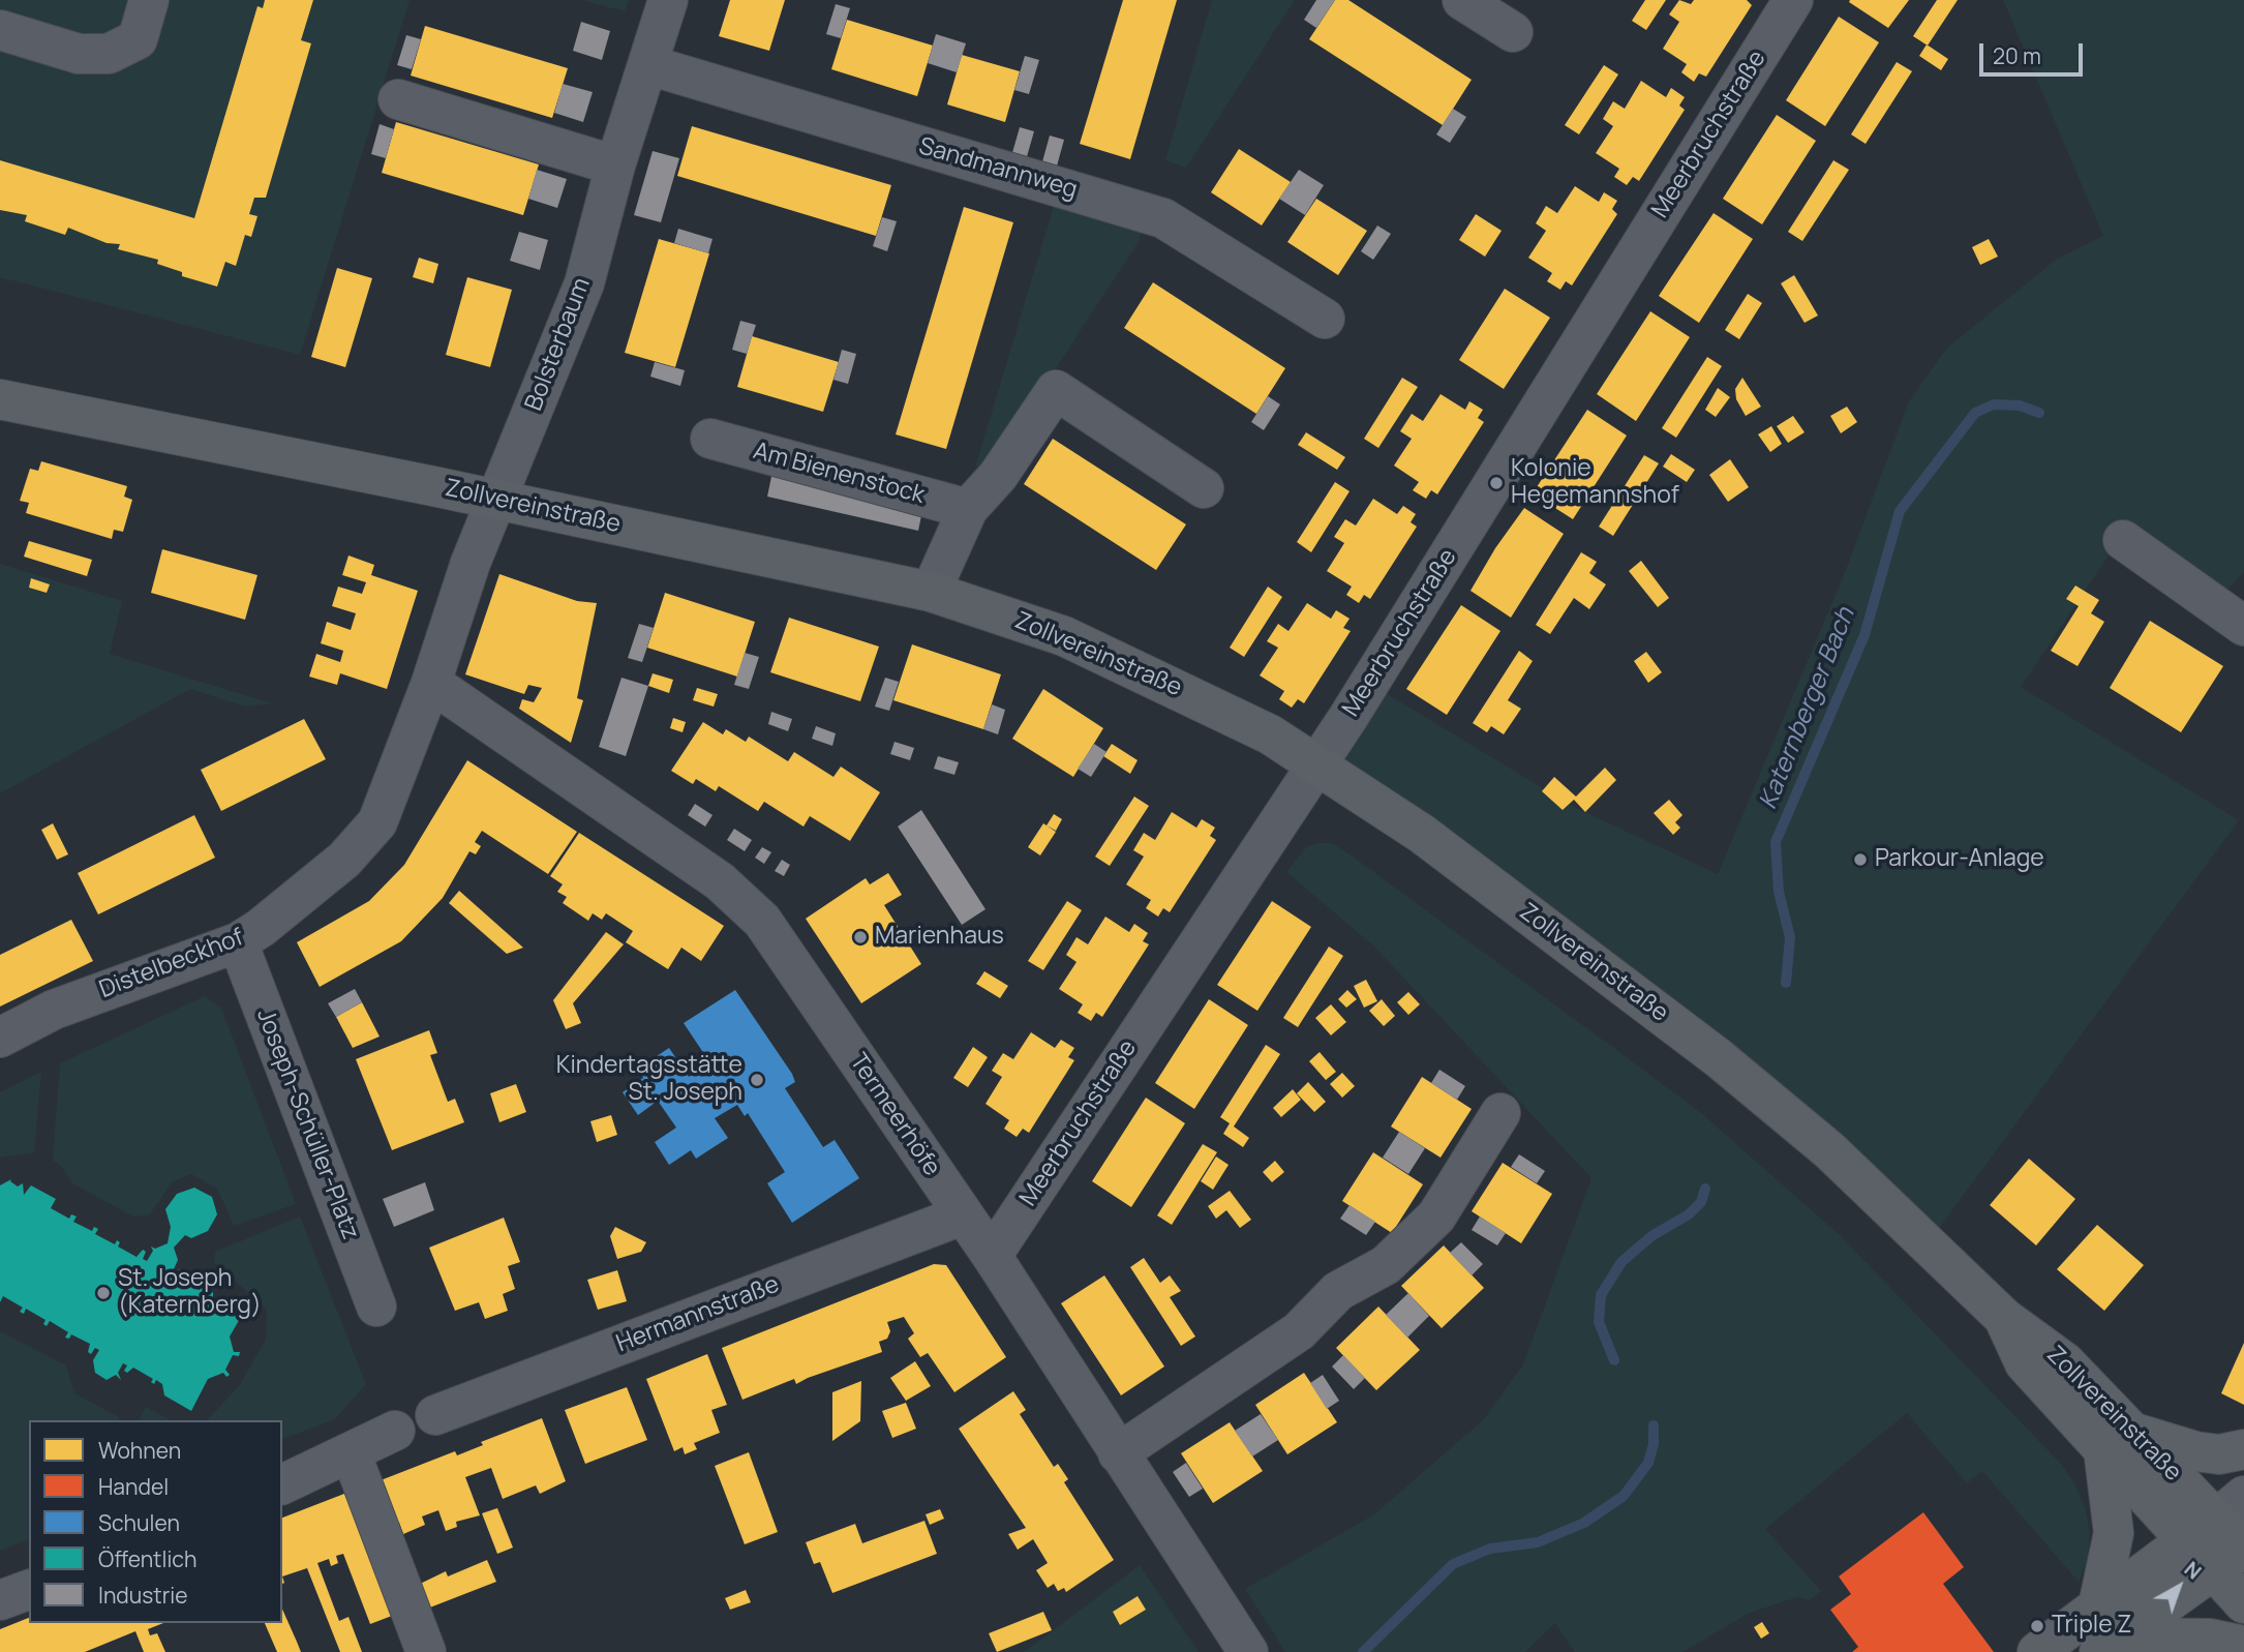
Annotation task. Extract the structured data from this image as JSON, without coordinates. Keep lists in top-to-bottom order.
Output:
{
  "streets": {
    "main road": ["Zollvereinstraße"],
    "street": [
      "Meerbruchstraße",
      "Sandmannweg",
      "Bolsterbaum",
      "Am Bienenstock",
      "Distelbeckhof",
      "Termeerhöfe",
      "Joseph-Schüller-Platz",
      "Hermannstraße"
    ]
  },
  "crossings": [
    ["Meerbruchstraße", "Zollvereinstraße"],
    ["Meerbruchstraße", "Termeerhöfe"],
    ["Sandmannweg", "Bolsterbaum"],
    ["Bolsterbaum", "Zollvereinstraße"],
    ["Bolsterbaum", "Distelbeckhof"],
    ["Bolsterbaum", "Termeerhöfe"],
    ["Distelbeckhof", "Termeerhöfe"],
    ["Distelbeckhof", "Joseph-Schüller-Platz"],
    ["Termeerhöfe", "Hermannstraße"]
  ],
  "water": ["Katernberger Bach"],
  "places": [
    "Kolonie Hegemannshof",
    "Parkour-Anlage",
    "Marienhaus",
    "Kindertagsstätte St. Joseph",
    "St. Joseph (Katernberg)",
    "Triple Z"
  ],
  "legend": [
    "Wohnen",
    "Handel",
    "Schulen",
    "Öffentlich",
    "Industrie"
  ],
  "scale_bar": "20 m",
  "north": "top right"
}
